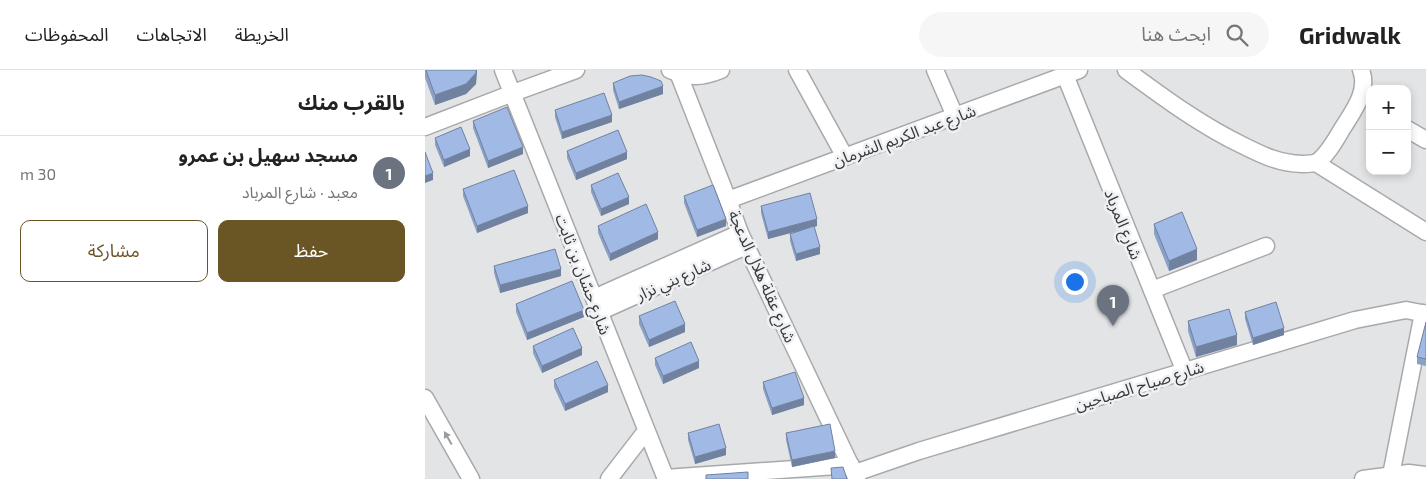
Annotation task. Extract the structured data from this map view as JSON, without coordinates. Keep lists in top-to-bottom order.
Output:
{
  "streets": {
    "street": [
      "شارع عبد الكريم الشرمان",
      "شارع المرباد",
      "شارع حسّان بن ثابت",
      "شارع عقلة هلال الدعجة",
      "شارع بني نزار",
      "شارع صياح الصباحين"
    ]
  },
  "crossings": [
    ["شارع عبد الكريم الشرمان", "شارع المرباد"],
    ["شارع عبد الكريم الشرمان", "شارع عقلة هلال الدعجة"],
    ["شارع المرباد", "شارع صياح الصباحين"],
    ["شارع حسّان بن ثابت", "شارع بني نزار"],
    ["شارع حسّان بن ثابت", "شارع صياح الصباحين"],
    ["شارع عقلة هلال الدعجة", "شارع بني نزار"],
    ["شارع عقلة هلال الدعجة", "شارع صياح الصباحين"]
  ],
  "page": {
    "header": "Gridwalk",
    "search": "ابحث هنا",
    "nav": ["الخريطة", "الاتجاهات", "المحفوظات"],
    "heading": "بالقرب منك",
    "map_buttons": ["+", "−"],
    "list": [
      {
        "mark": "1",
        "name": "مسجد سهيل بن عمرو",
        "note": "معبد · شارع المرباد",
        "value": "30 m"
      }
    ],
    "buttons": ["حفظ", "مشاركة"],
    "pins": "1"
  }
}
